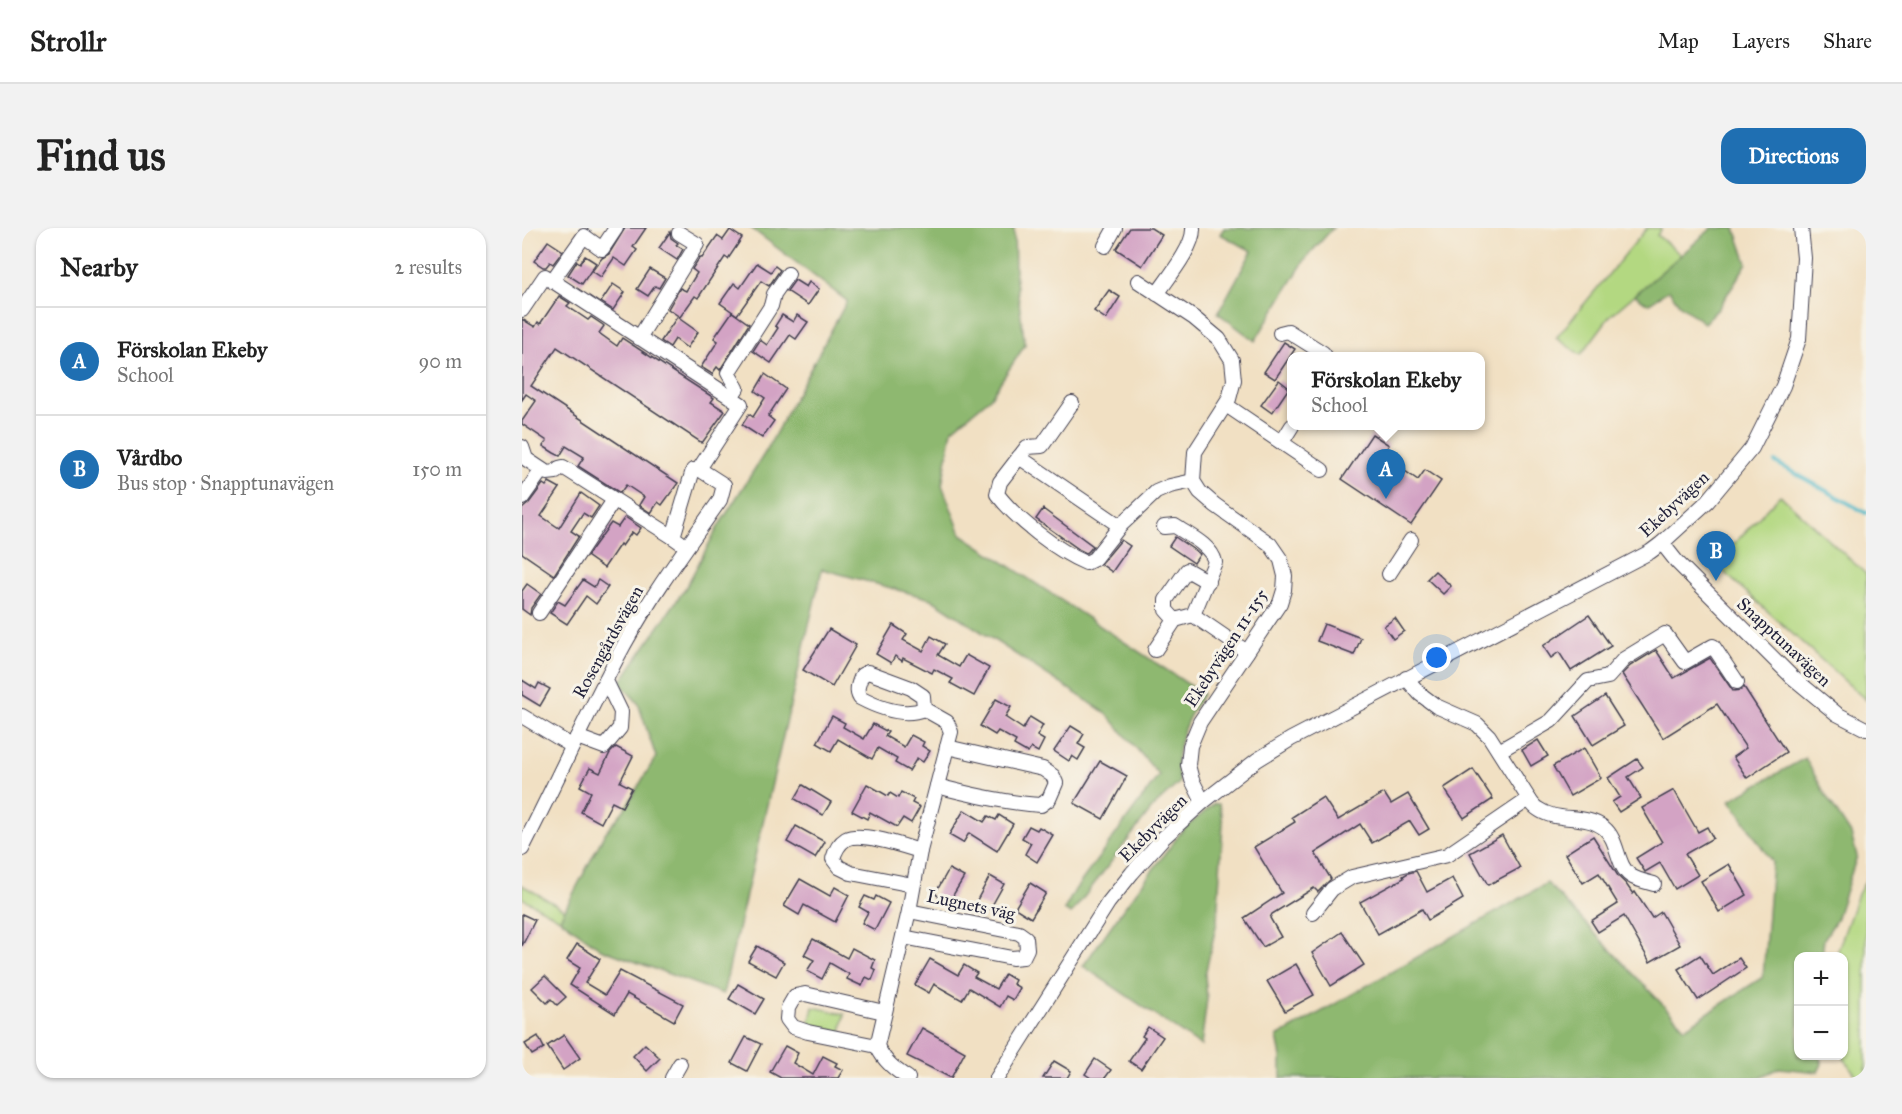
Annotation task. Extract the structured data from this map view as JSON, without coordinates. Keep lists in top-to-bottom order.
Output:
{
  "streets": {
    "street": [
      "Ekebyvägen",
      "Rosengårdsvägen",
      "Snapptunavägen",
      "Ekebyvägen 11-155",
      "Lugnets väg"
    ]
  },
  "crossings": [
    ["Ekebyvägen", "Snapptunavägen"],
    ["Ekebyvägen", "Ekebyvägen 11-155"]
  ],
  "page": {
    "header": "Strollr",
    "nav": ["Map", "Layers", "Share"],
    "buttons": "Directions",
    "title": "Find us",
    "heading": ["Nearby", "2 results"],
    "list": [
      {
        "mark": "A",
        "name": "Förskolan Ekeby",
        "note": "School",
        "value": "90 m"
      },
      {
        "mark": "B",
        "name": "Vårdbo",
        "note": "Bus stop · Snapptunavägen",
        "value": "150 m"
      }
    ],
    "popup": ["Förskolan Ekeby", "School"],
    "pins": ["A", "B"],
    "map_buttons": ["+", "−"]
  }
}
